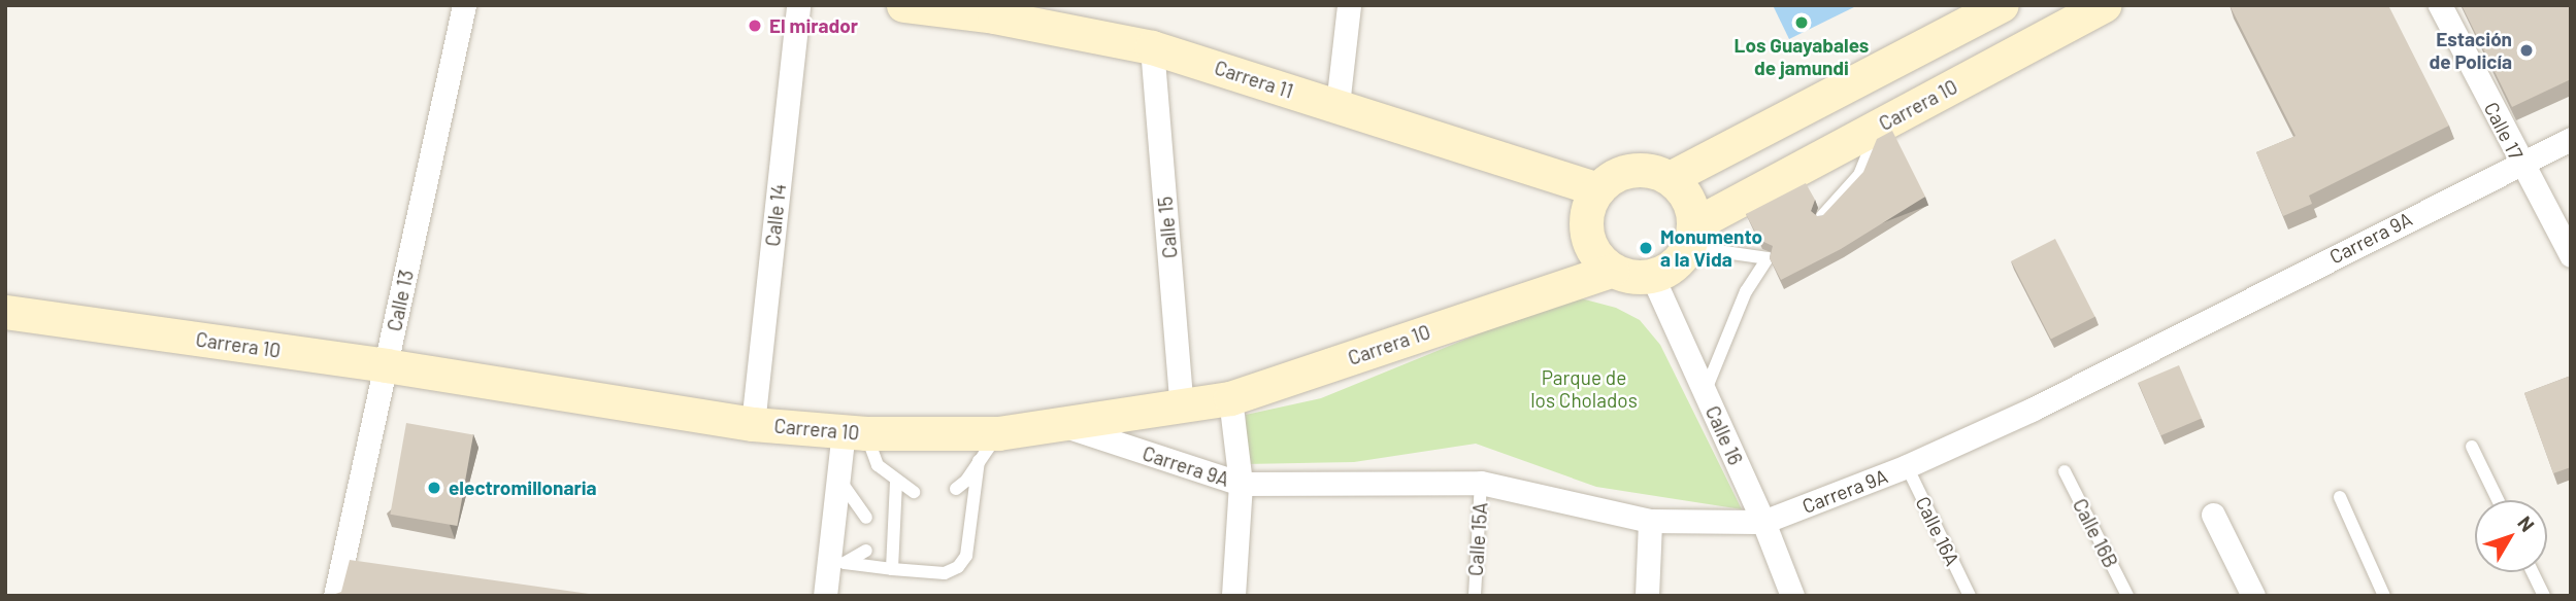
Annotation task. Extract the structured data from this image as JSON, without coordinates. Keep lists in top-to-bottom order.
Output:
{
  "streets": {
    "main road": ["Carrera 11", "Carrera 10"],
    "street": [
      "Calle 17",
      "Calle 14",
      "Calle 15",
      "Carrera 9A",
      "Calle 13",
      "Calle 16"
    ],
    "lane": ["Calle 16A", "Calle 16B", "Calle 15A"]
  },
  "crossings": [
    ["Carrera 11", "Carrera 10"],
    ["Carrera 11", "Calle 15"],
    ["Carrera 11", "Calle 16"],
    ["Carrera 10", "Calle 14"],
    ["Carrera 10", "Calle 15"],
    ["Carrera 10", "Carrera 9A"],
    ["Carrera 10", "Calle 13"],
    ["Carrera 10", "Calle 16"],
    ["Calle 17", "Carrera 9A"],
    ["Carrera 9A", "Calle 16"],
    ["Carrera 9A", "Calle 16A"],
    ["Carrera 9A", "Calle 15A"]
  ],
  "parks": ["Parque de los Cholados"],
  "places": [
    "Los Guayabales de jamundi",
    "El mirador",
    "Estación de Policía",
    "Monumento a la Vida",
    "electromillonaria"
  ],
  "north": "top right"
}
